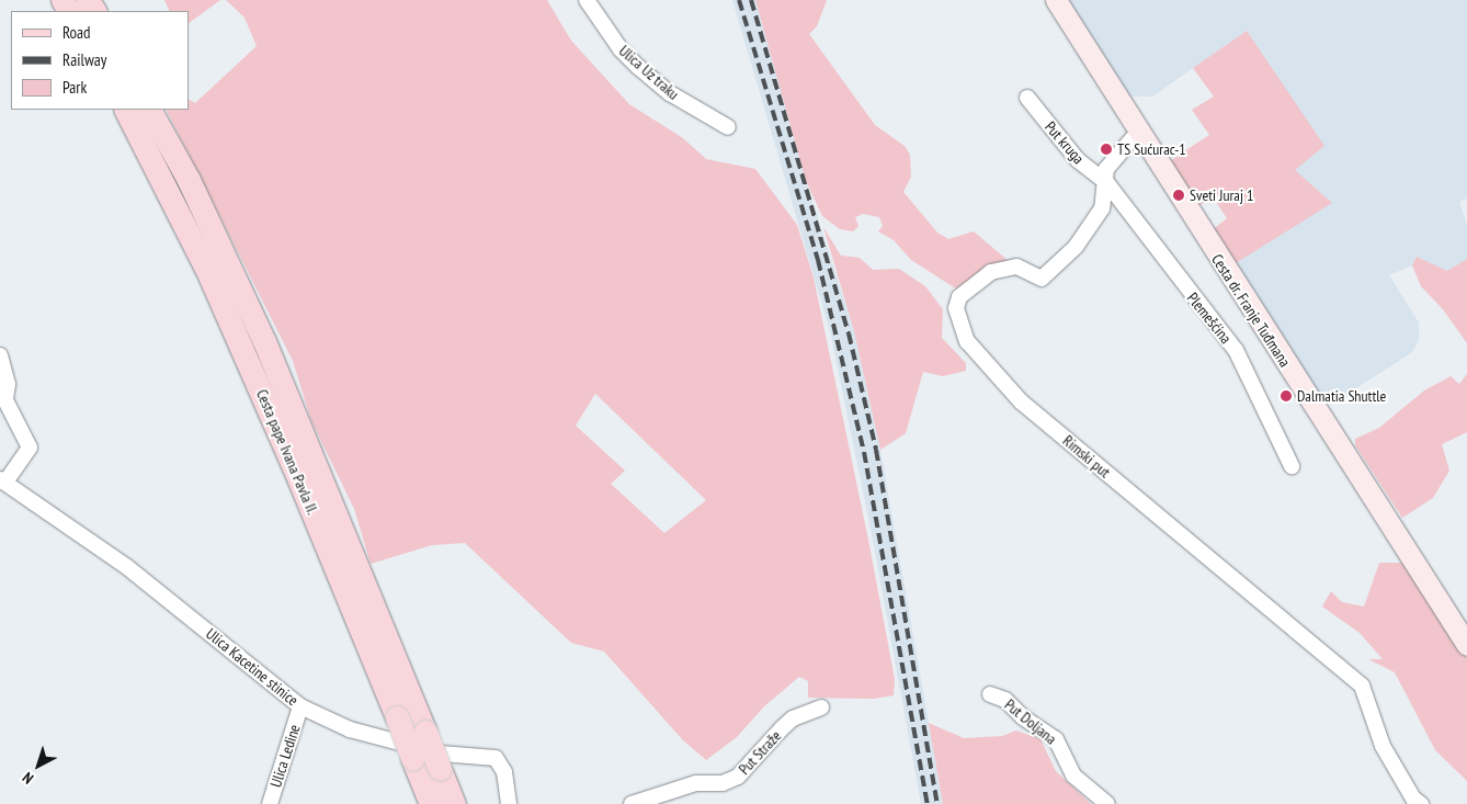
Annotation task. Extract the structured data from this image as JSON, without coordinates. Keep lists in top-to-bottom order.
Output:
{
  "streets": {
    "main road": ["Cesta dr. Franje Tuđmana", "Cesta pape Ivana Pavla II."],
    "street": [
      "Ulica Uz traku",
      "Put kruga",
      "Plemešćina",
      "Rimski put",
      "Ulica Kacetine stinice",
      "Put Doljana",
      "Put Straže",
      "Ulica Ledine"
    ]
  },
  "crossings": [
    ["Put kruga", "Plemešćina"],
    ["Put kruga", "Rimski put"],
    ["Cesta dr. Franje Tuđmana", "Rimski put"],
    ["Plemešćina", "Rimski put"],
    ["Ulica Kacetine stinice", "Ulica Ledine"]
  ],
  "places": ["TS Sućurac-1", "Sveti Juraj 1", "Dalmatia Shuttle"],
  "legend": ["Road", "Railway", "Park"],
  "north": "bottom left"
}
